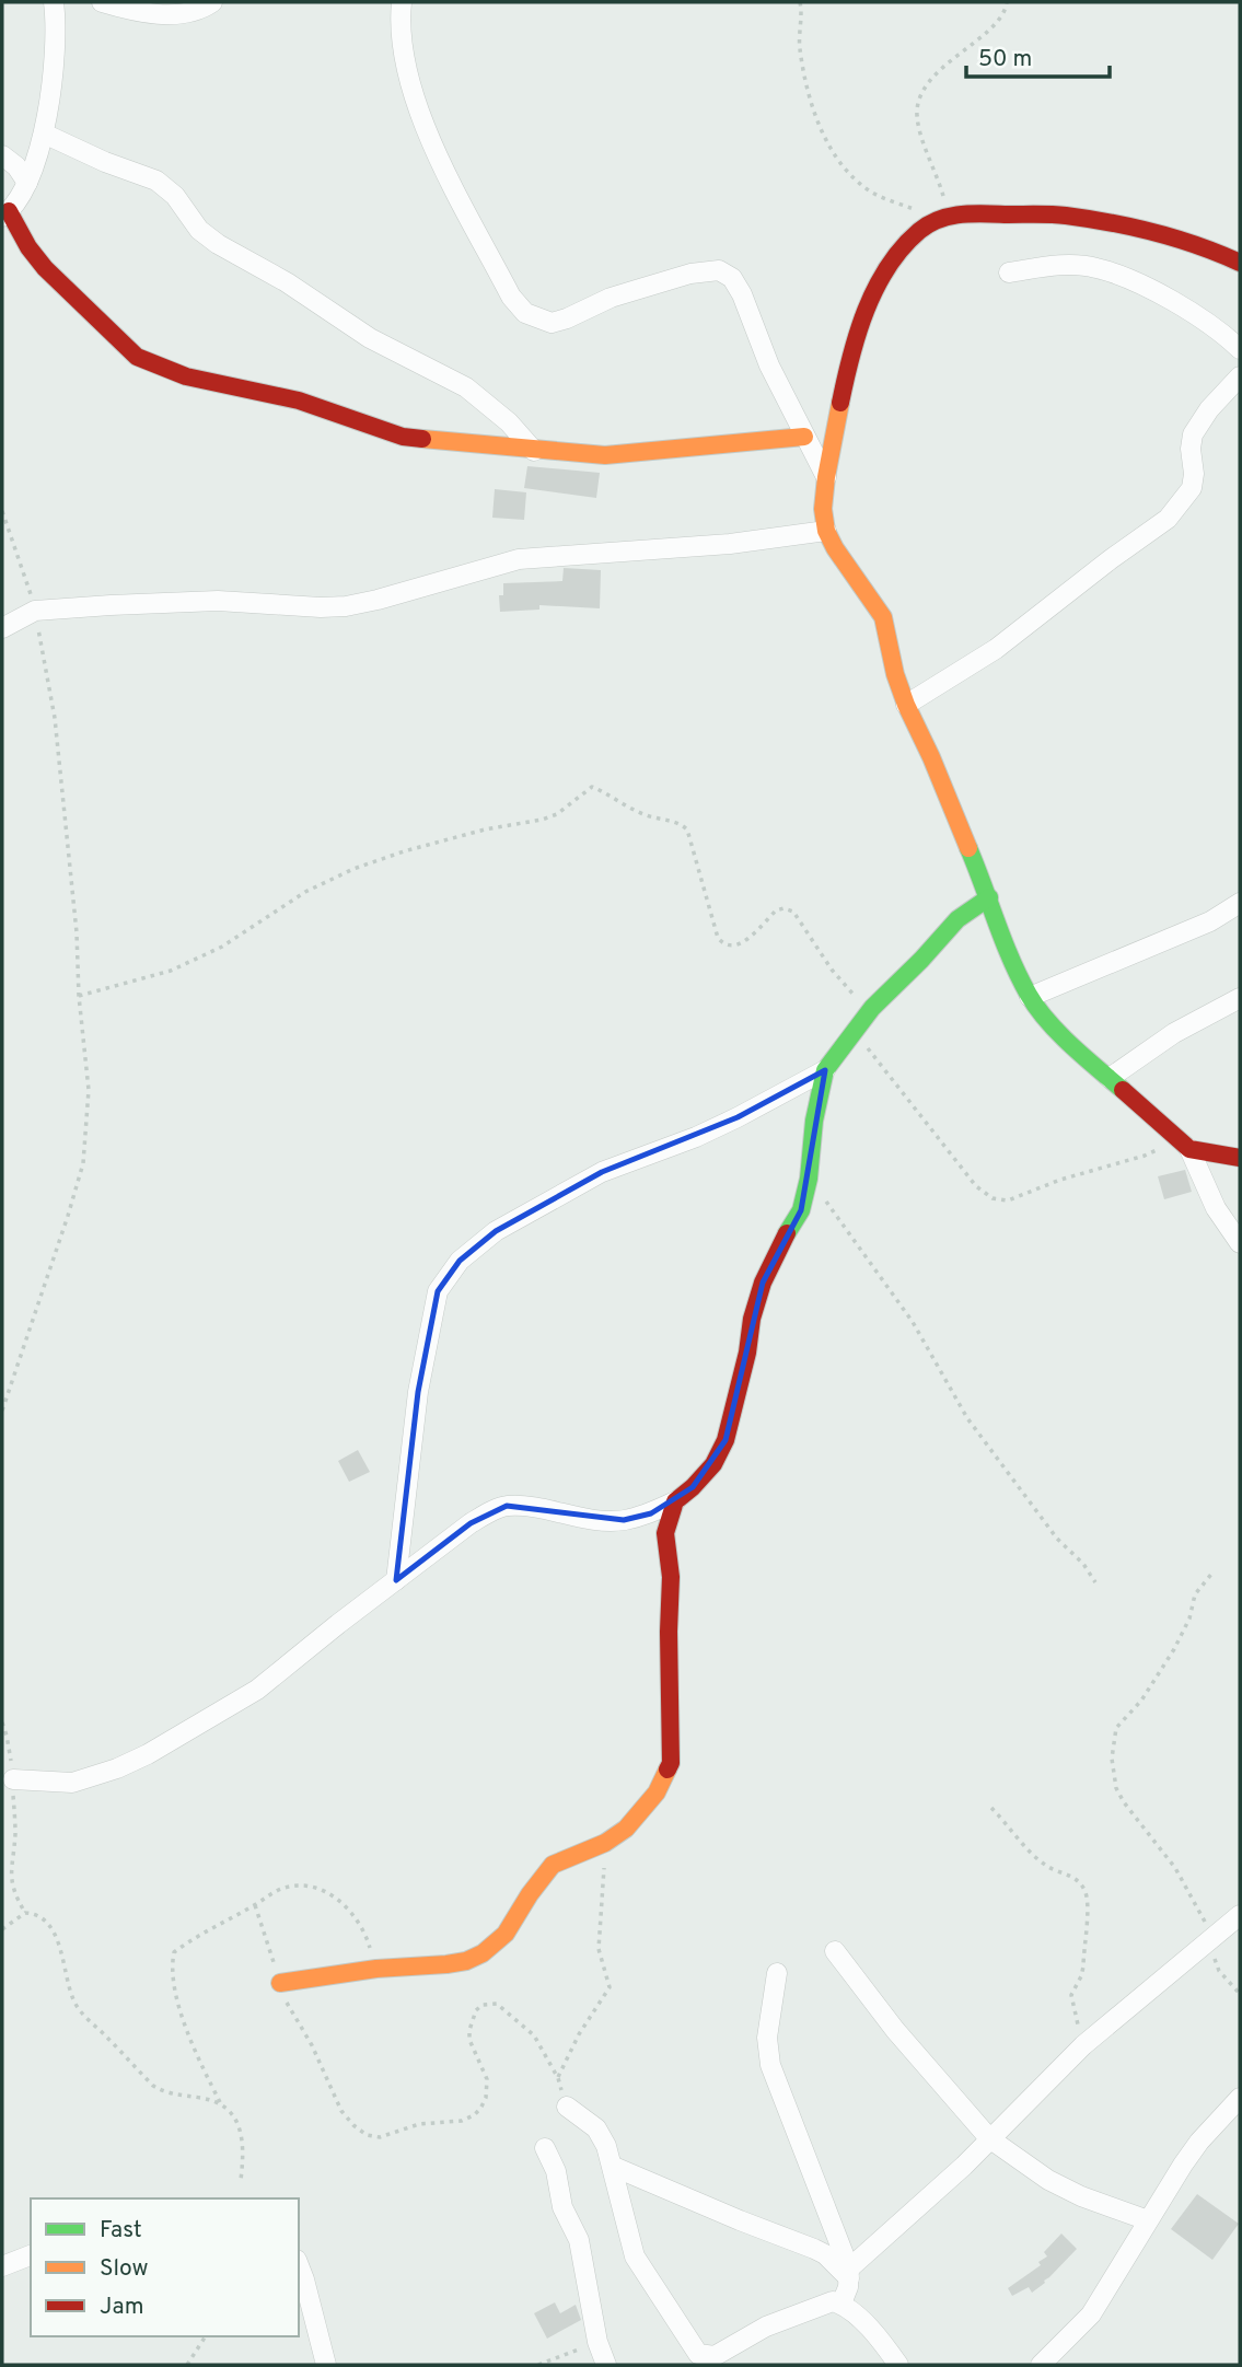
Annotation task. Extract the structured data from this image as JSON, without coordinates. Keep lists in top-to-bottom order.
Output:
{
  "legend": ["Fast", "Slow", "Jam"],
  "scale_bar": "50 m"
}
